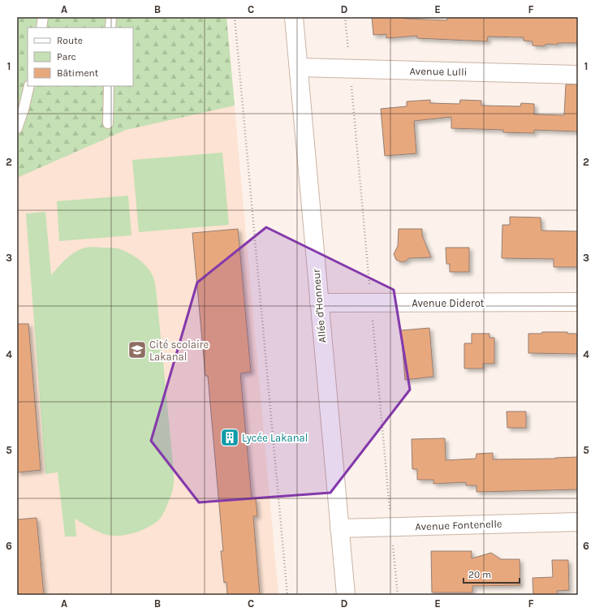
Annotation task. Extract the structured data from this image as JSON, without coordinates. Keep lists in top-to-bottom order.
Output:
{
  "streets": {
    "street": [
      "Avenue Lulli",
      "Avenue Diderot",
      "Allée d'Honneur",
      "Avenue Fontenelle"
    ]
  },
  "crossings": [
    ["Avenue Lulli", "Allée d'Honneur"],
    ["Avenue Diderot", "Allée d'Honneur"],
    ["Allée d'Honneur", "Avenue Fontenelle"]
  ],
  "places": {
    "school or university": ["Cité scolaire Lakanal"],
    "building": ["Lycée Lakanal"]
  },
  "legend": ["Route", "Parc", "Bâtiment"],
  "scale_bar": "20 m",
  "grid": {
    "columns": [
      "A",
      "B",
      "C",
      "D",
      "E",
      "F"
    ],
    "rows": [
      "1",
      "2",
      "3",
      "4",
      "5",
      "6"
    ]
  }
}
